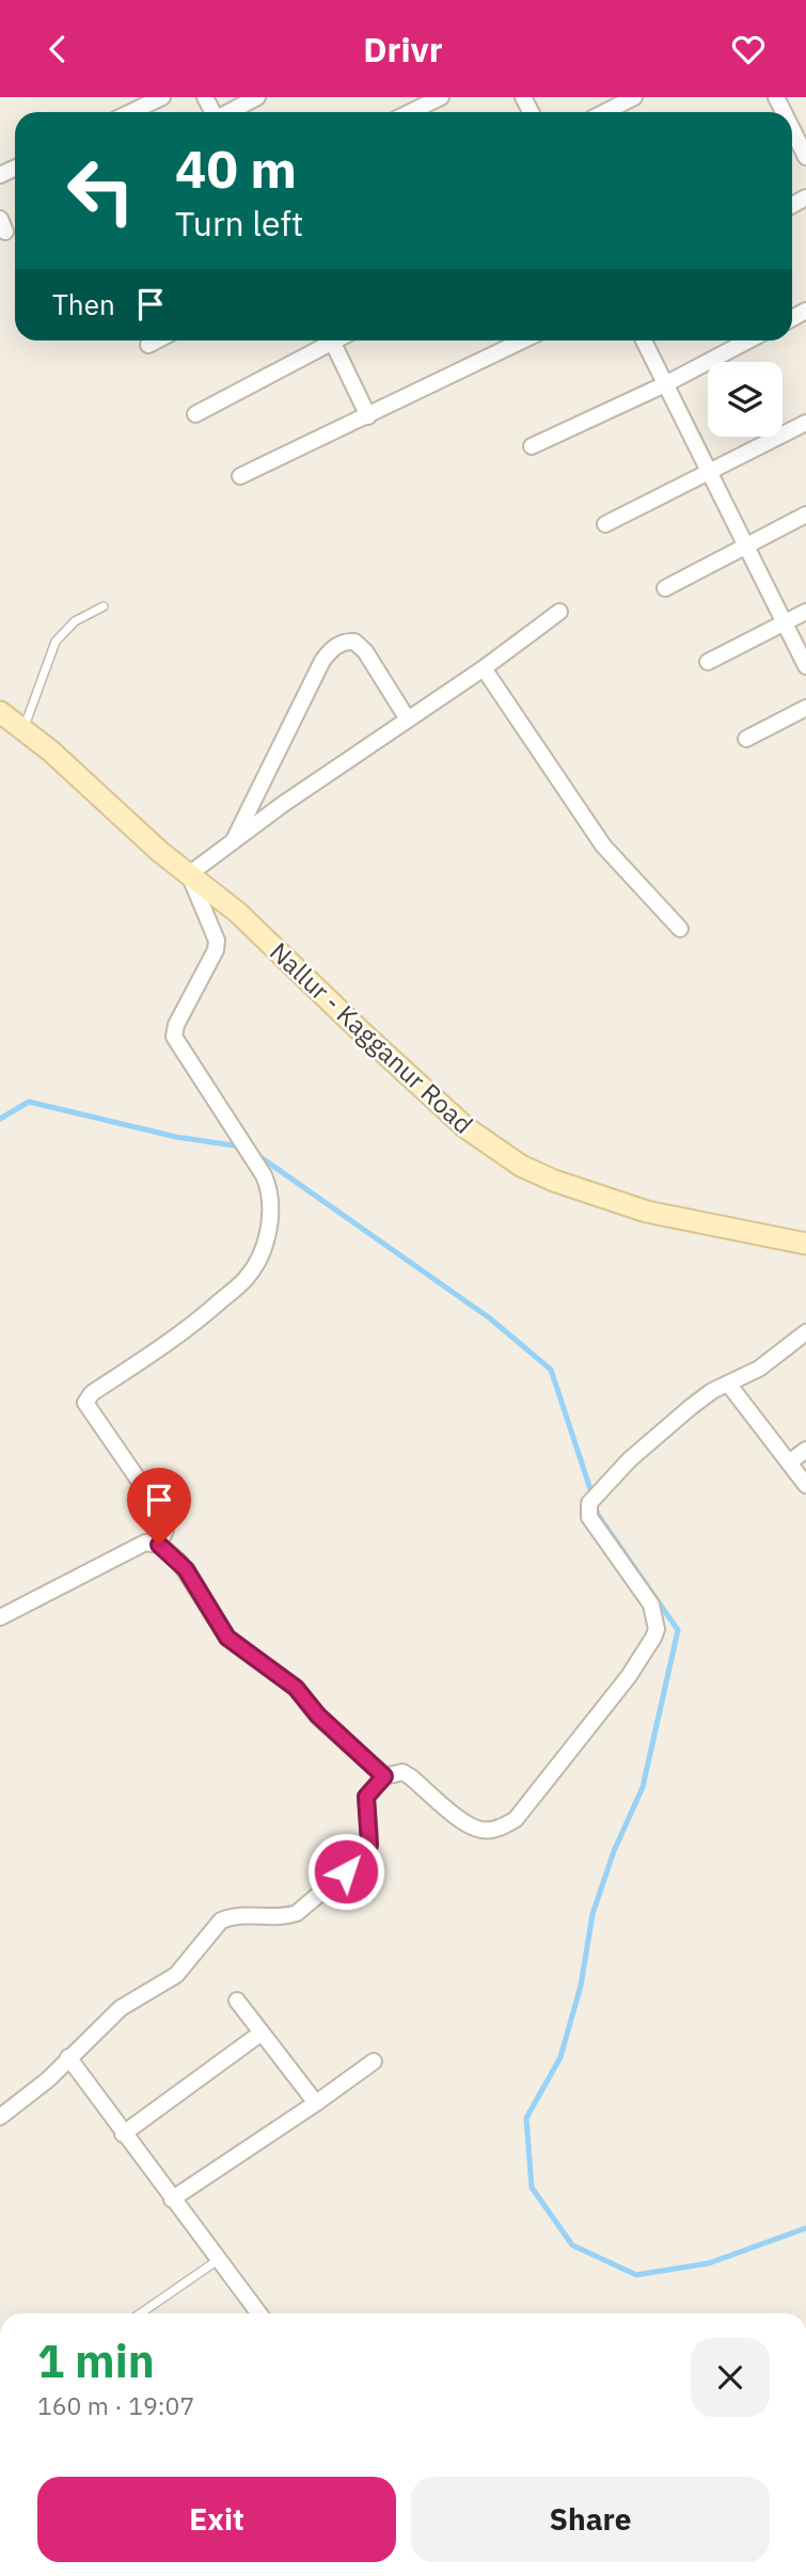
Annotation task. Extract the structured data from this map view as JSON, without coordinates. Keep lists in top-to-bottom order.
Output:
{
  "streets": {
    "main road": ["Nallur - Kagganur Road"]
  },
  "page": {
    "header": "Drivr",
    "turn": ["40 m", "Turn left"],
    "then": "Then",
    "heading": ["1 min", "160 m · 19:07"],
    "buttons": ["Exit", "Share"]
  }
}
